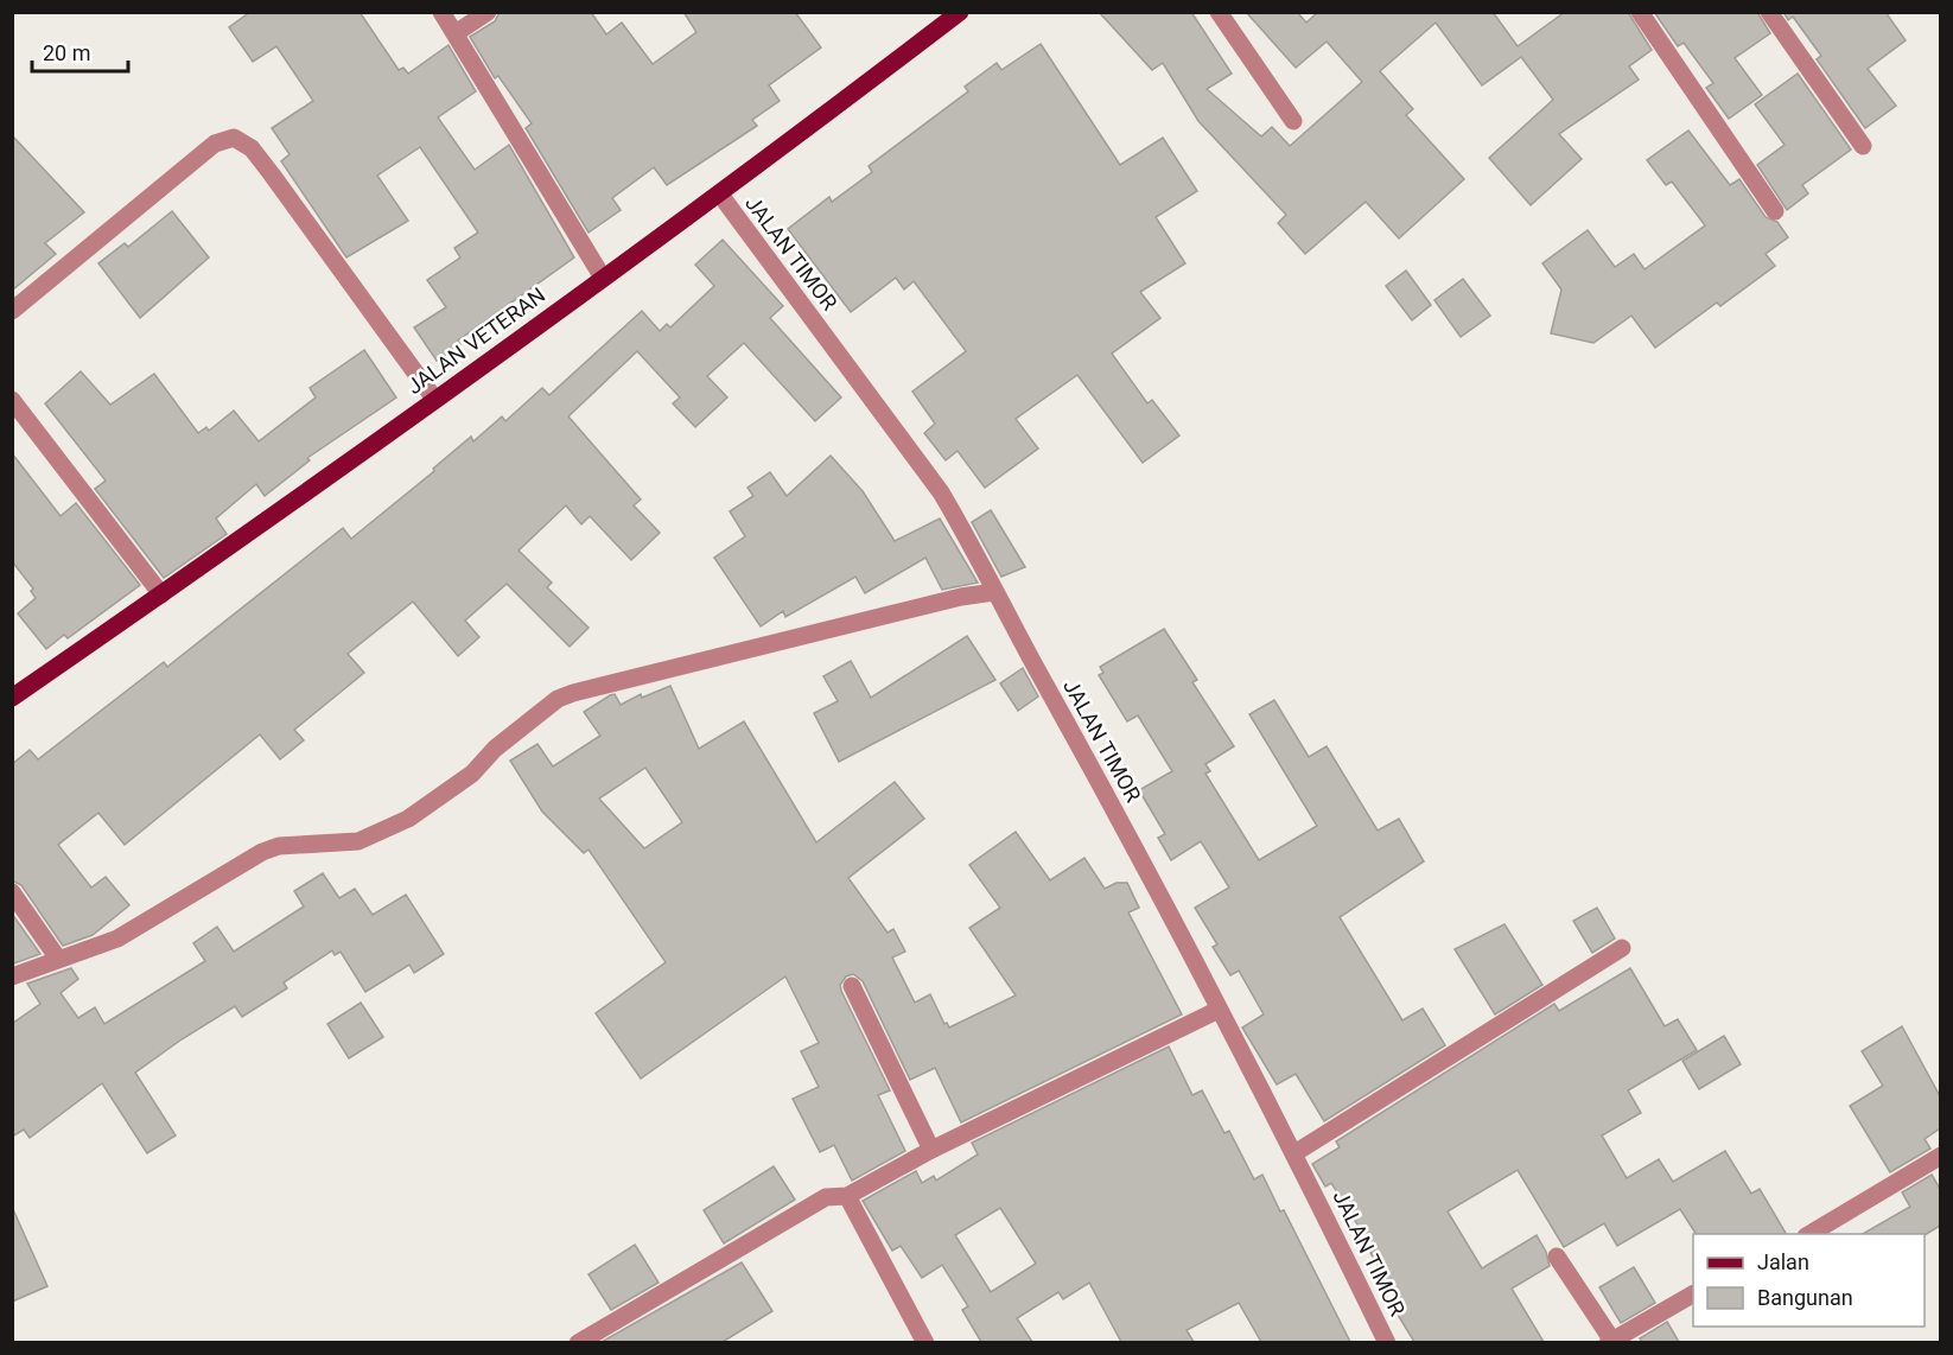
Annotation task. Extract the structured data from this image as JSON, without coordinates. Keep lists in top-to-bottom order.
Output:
{
  "streets": {
    "main road": ["JALAN VETERAN"],
    "street": ["JALAN TIMOR"]
  },
  "crossings": [
    ["JALAN TIMOR", "JALAN VETERAN"]
  ],
  "legend": ["Jalan", "Bangunan"],
  "scale_bar": "20 m"
}
